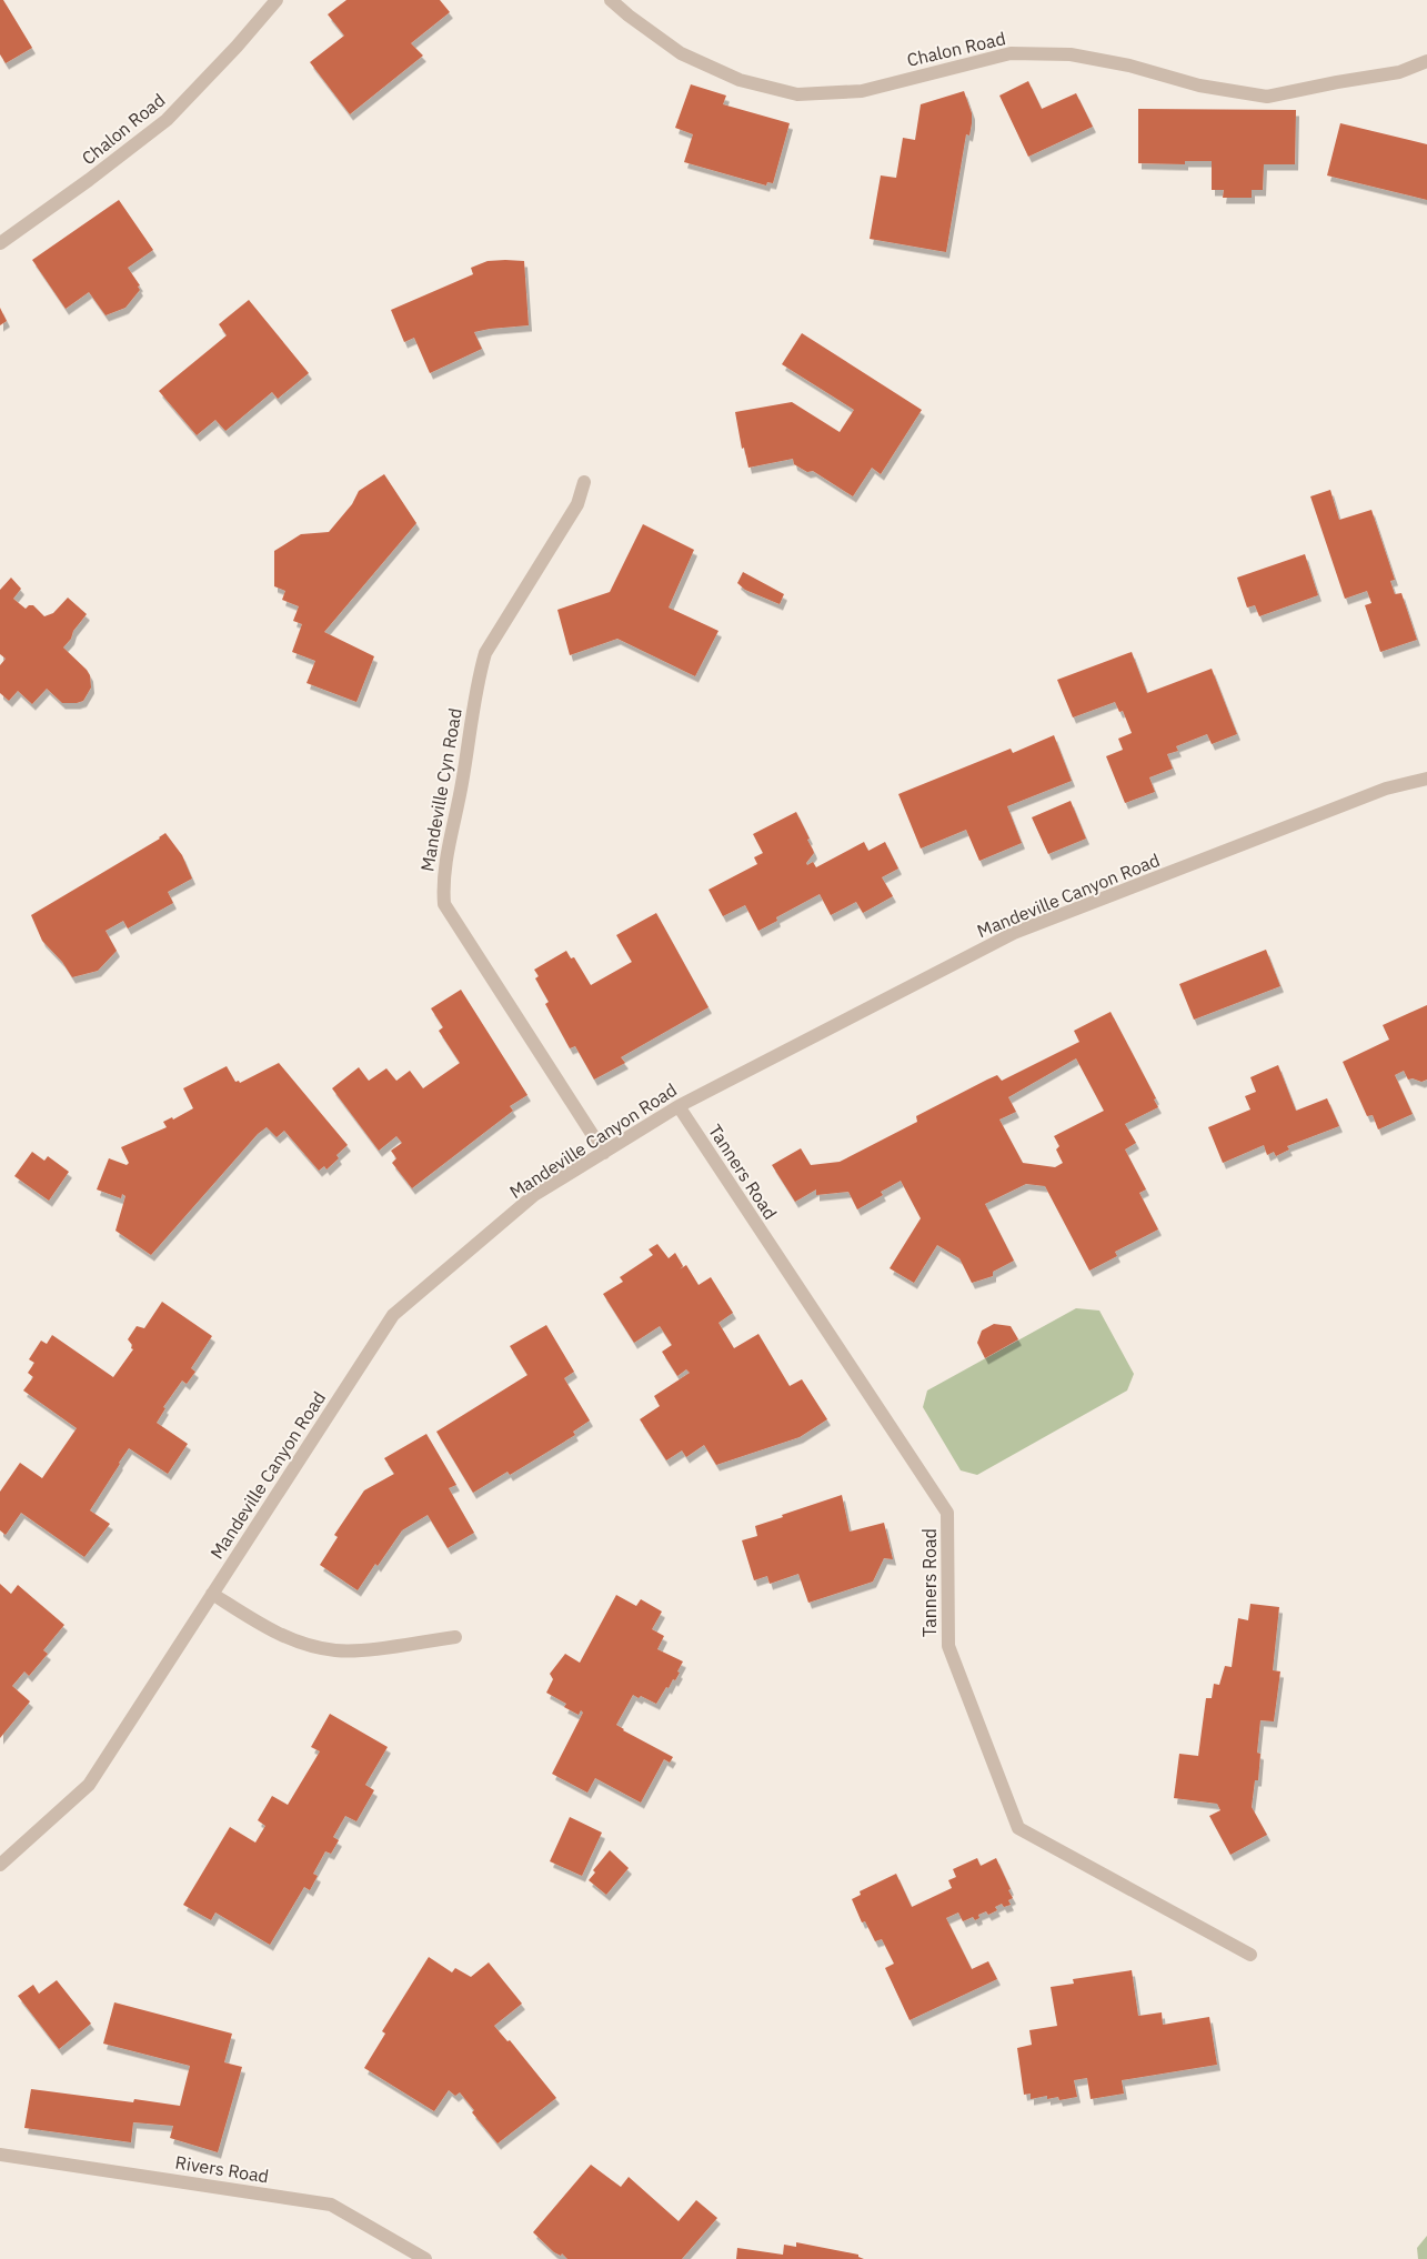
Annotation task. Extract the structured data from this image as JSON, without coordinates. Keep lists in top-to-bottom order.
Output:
{
  "streets": {
    "street": [
      "Chalon Road",
      "Mandeville Cyn Road",
      "Mandeville Canyon Road",
      "Tanners Road",
      "Rivers Road"
    ]
  },
  "crossings": [
    ["Mandeville Cyn Road", "Mandeville Canyon Road"],
    ["Mandeville Canyon Road", "Tanners Road"]
  ]
}
